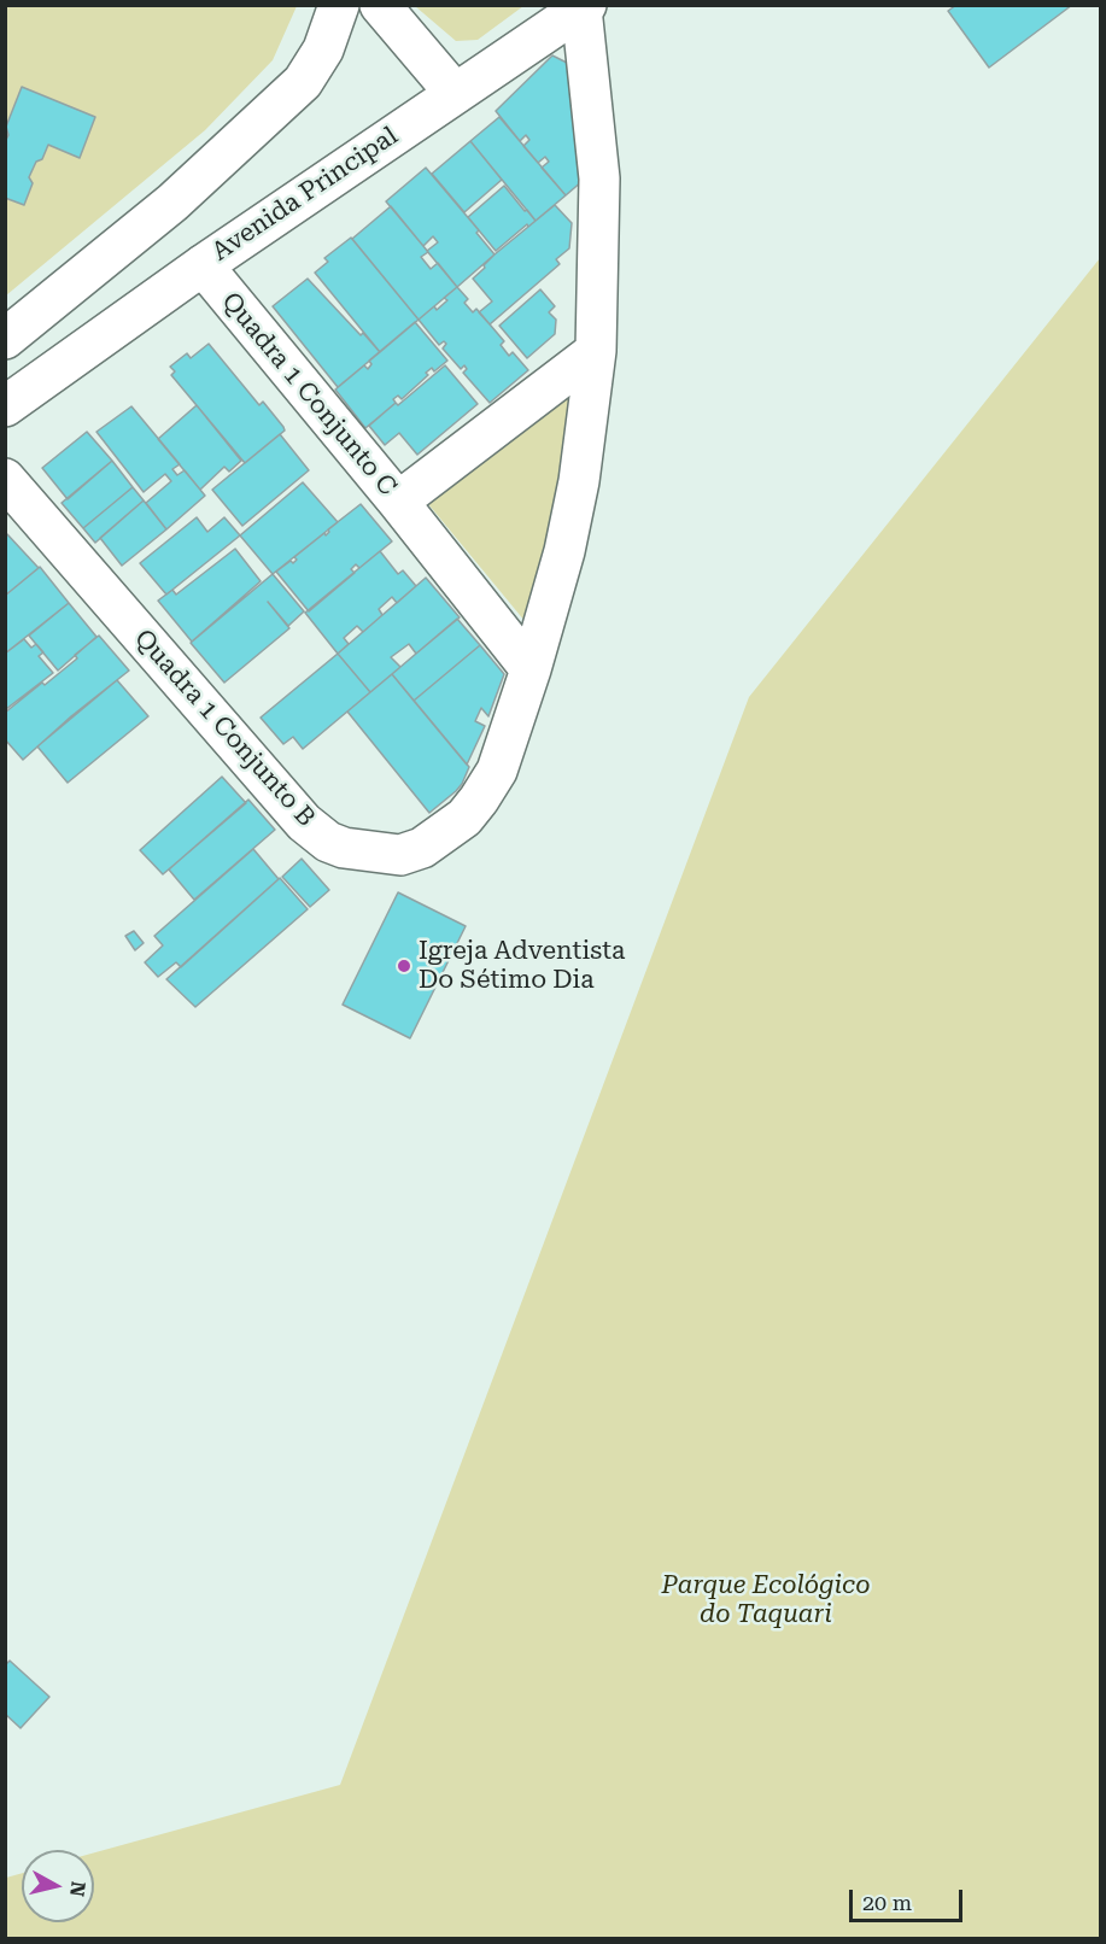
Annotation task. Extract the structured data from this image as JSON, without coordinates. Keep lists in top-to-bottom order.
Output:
{
  "streets": {
    "street": ["Avenida Principal", "Quadra 1 Conjunto C", "Quadra 1 Conjunto B"]
  },
  "crossings": [
    ["Avenida Principal", "Quadra 1 Conjunto C"],
    ["Quadra 1 Conjunto C", "Quadra 1 Conjunto B"]
  ],
  "parks": ["Parque Ecológico do Taquari"],
  "places": ["Igreja Adventista Do Sétimo Dia"],
  "scale_bar": "20 m",
  "north": "right"
}
